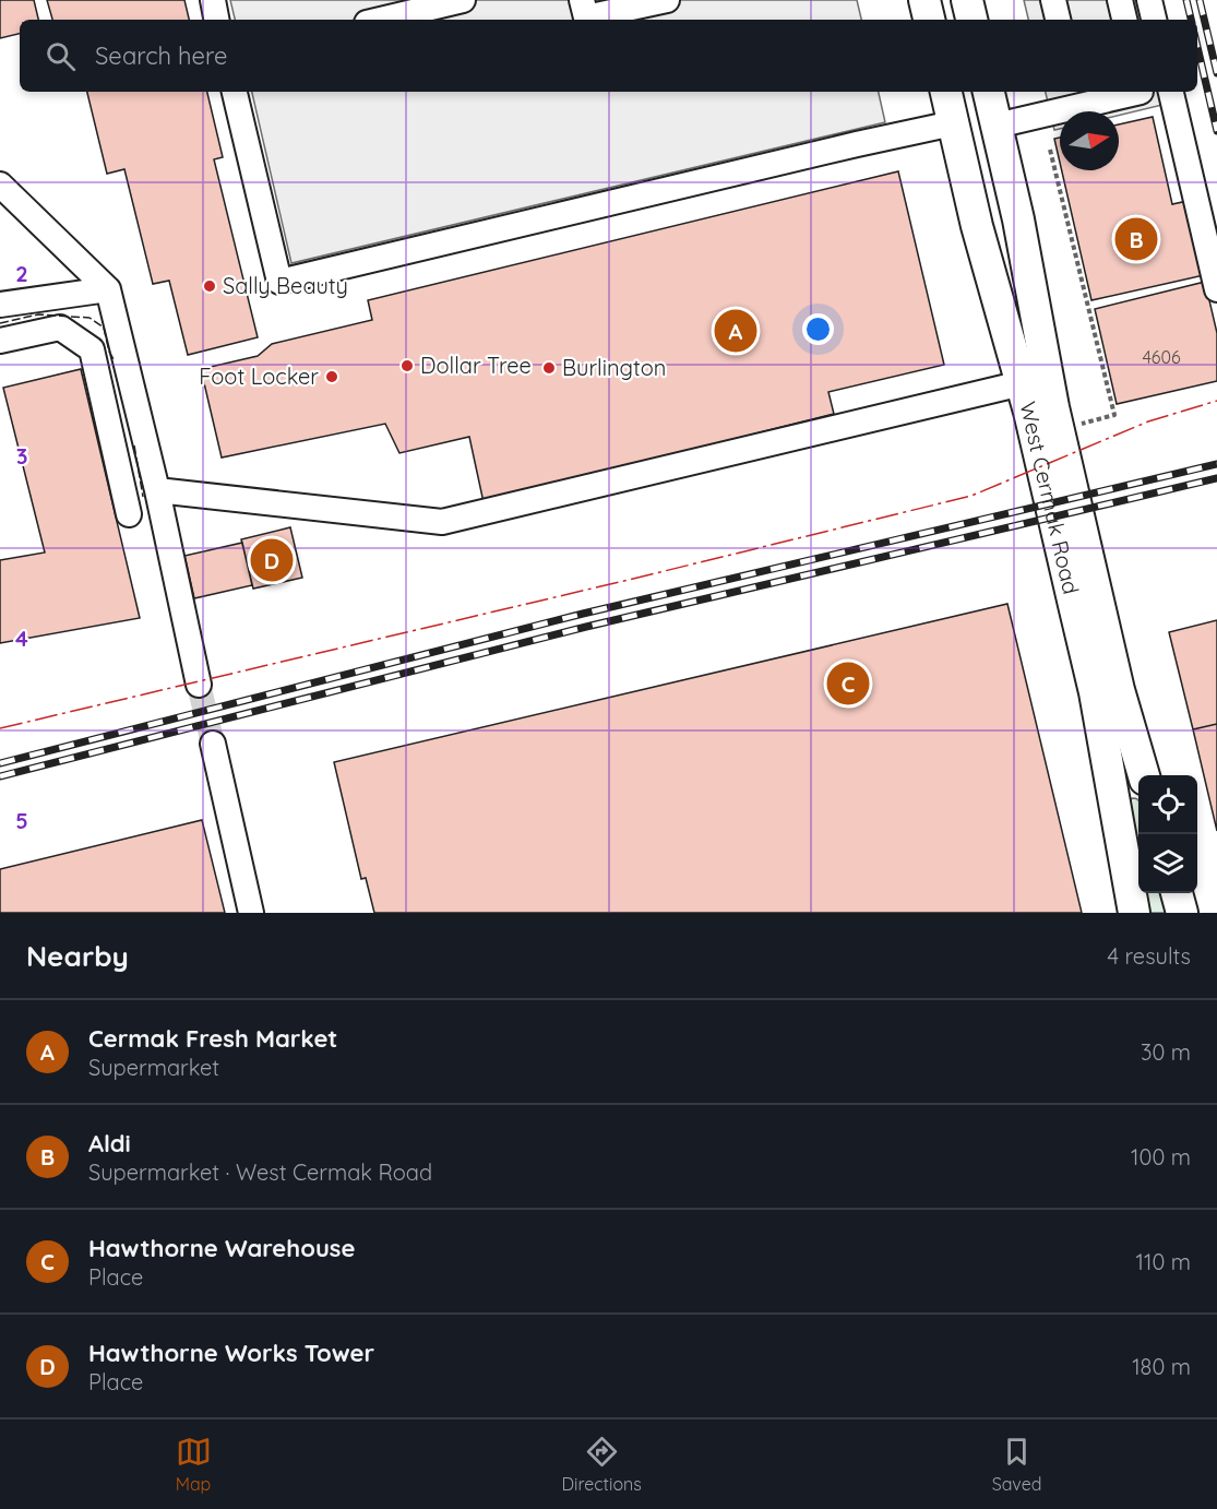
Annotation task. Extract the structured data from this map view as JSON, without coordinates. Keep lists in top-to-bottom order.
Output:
{
  "streets": {
    "main road": ["West Cermak Road"]
  },
  "places": [
    "Sally Beauty",
    "Dollar Tree",
    "Burlington",
    "Foot Locker"
  ],
  "house_numbers": ["4606"],
  "north": "right",
  "page": {
    "search": "Search here",
    "pins": [
      "B",
      "A",
      "D",
      "C"
    ],
    "heading": ["Nearby", "4 results"],
    "list": [
      {
        "mark": "A",
        "name": "Cermak Fresh Market",
        "note": "Supermarket",
        "value": "30 m"
      },
      {
        "mark": "B",
        "name": "Aldi",
        "note": "Supermarket · West Cermak Road",
        "value": "100 m"
      },
      {
        "mark": "C",
        "name": "Hawthorne Warehouse",
        "note": "Place",
        "value": "110 m"
      },
      {
        "mark": "D",
        "name": "Hawthorne Works Tower",
        "note": "Place",
        "value": "180 m"
      }
    ],
    "nav": ["Map", "Directions", "Saved"]
  },
  "grid": {
    "rows": [
      "2",
      "3",
      "4",
      "5"
    ]
  }
}
